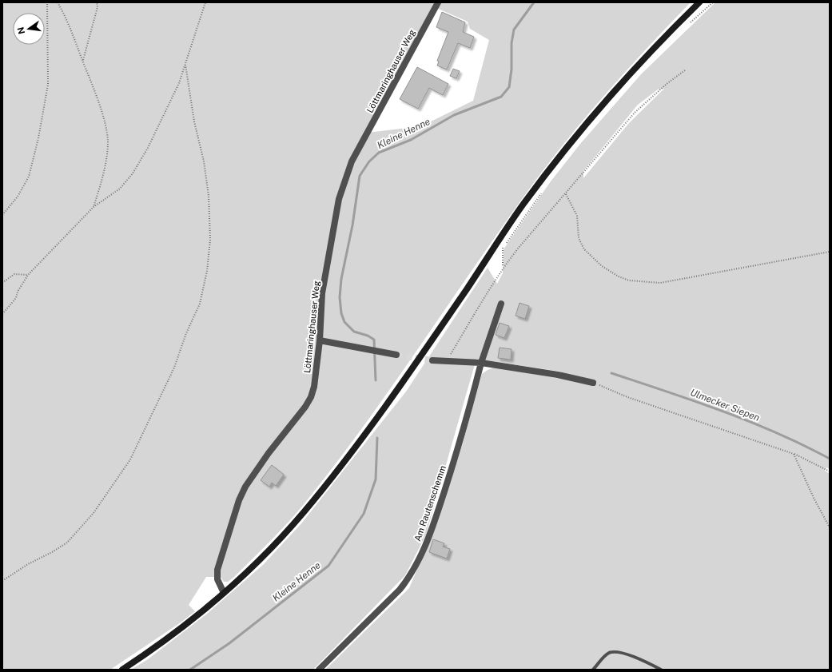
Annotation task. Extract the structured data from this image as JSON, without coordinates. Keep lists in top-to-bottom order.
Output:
{
  "streets": {
    "street": ["Löttmaringhauser Weg", "Am Rautenschemm"]
  },
  "water": ["Kleine Henne", "Ulmecker Siepen"],
  "north": "left"
}
